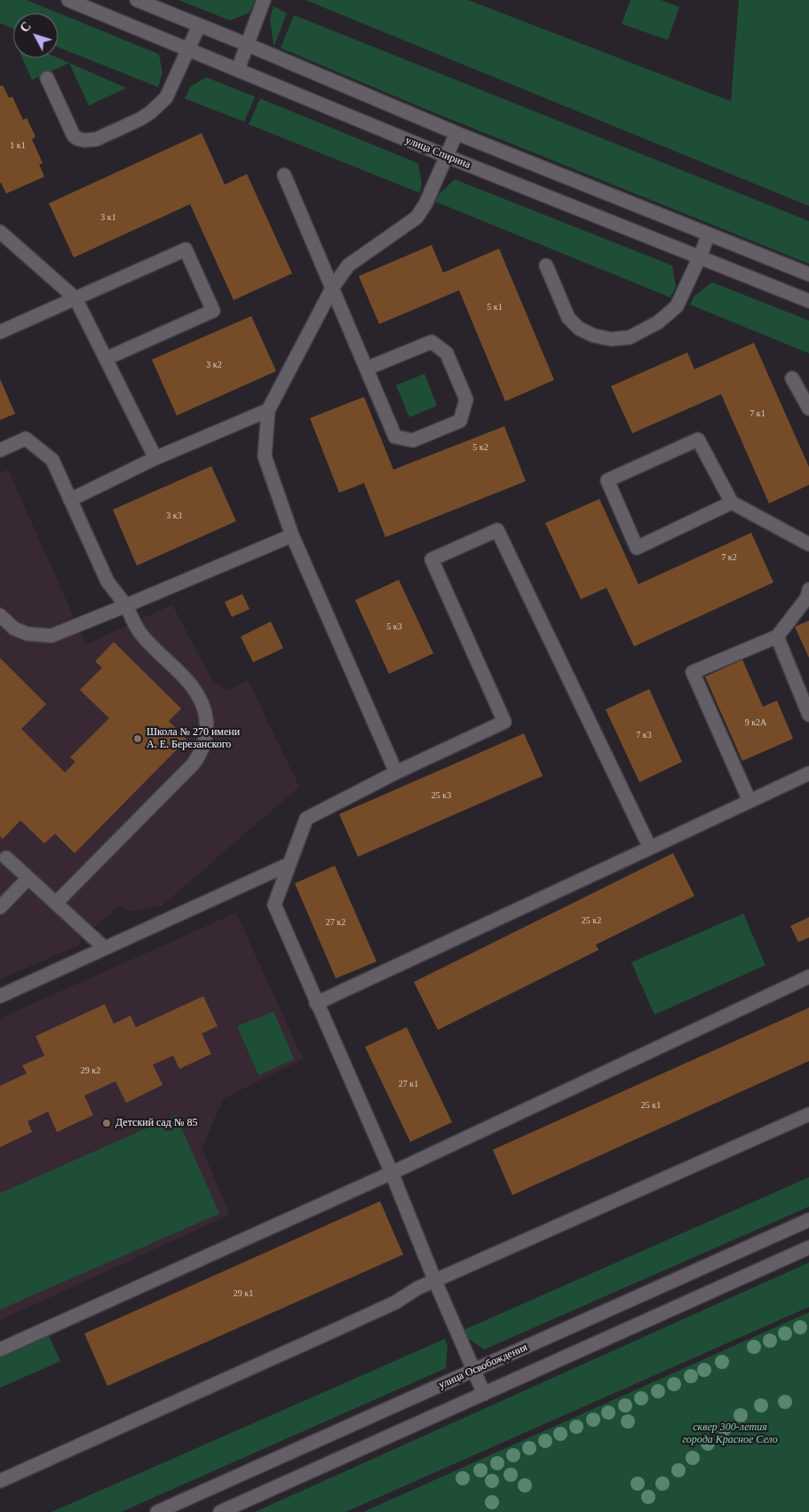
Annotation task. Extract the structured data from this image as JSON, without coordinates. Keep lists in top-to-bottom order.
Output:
{
  "streets": {
    "street": ["улица Спирина", "улица Освобождения"]
  },
  "parks": ["сквер 300-летия города Красное Село"],
  "places": ["Школа № 270 имени А. Е. Березанского", "Детский сад № 85"],
  "house_numbers": [
    "1 к1",
    "3 к1",
    "5 к1",
    "3 к2",
    "7 к1",
    "5 к2",
    "3 к3",
    "7 к2",
    "5 к3",
    "9 к2А",
    "7 к3",
    "25 к3",
    "25 к2",
    "27 к2",
    "29 к2",
    "27 к1",
    "25 к1",
    "29 к1"
  ],
  "north": "top left"
}
